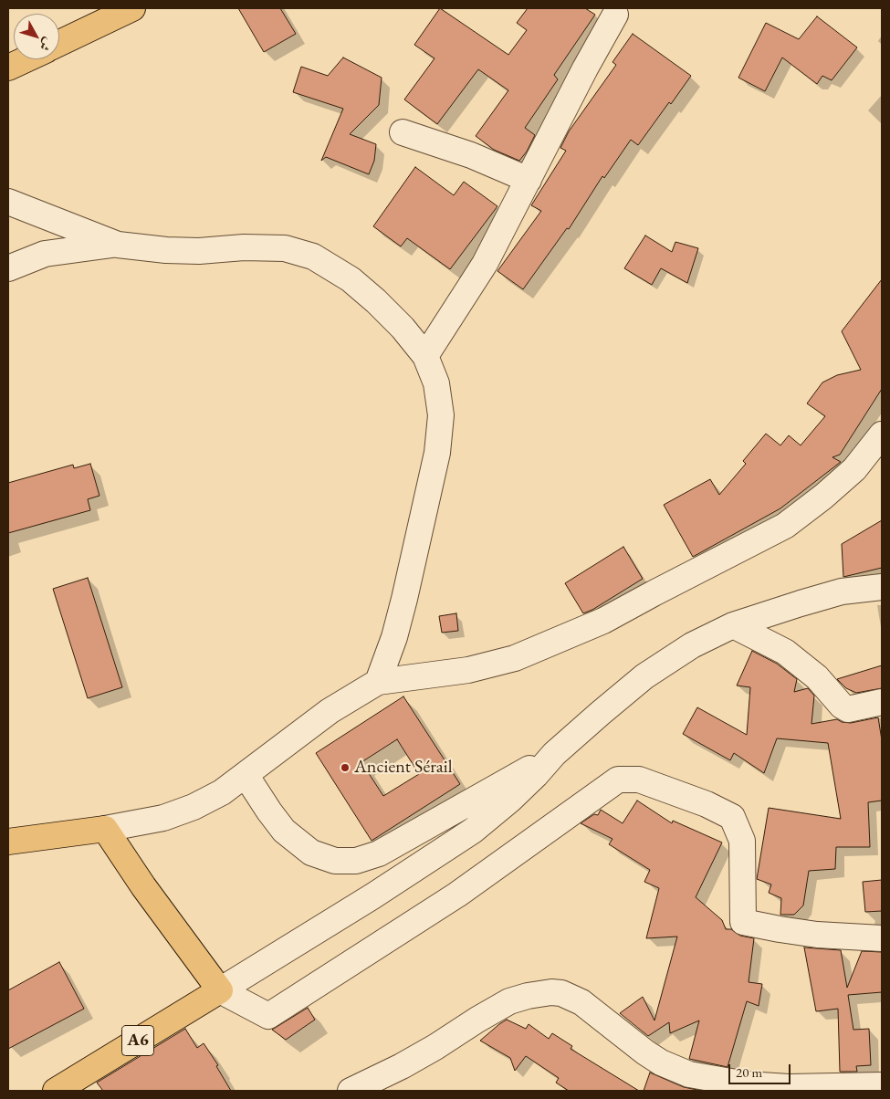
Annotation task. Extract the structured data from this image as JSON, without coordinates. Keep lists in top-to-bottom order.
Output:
{
  "streets": {
    "highway": ["A6"]
  },
  "places": ["Ancient Sérail"],
  "scale_bar": "20 m",
  "north": "bottom right"
}
